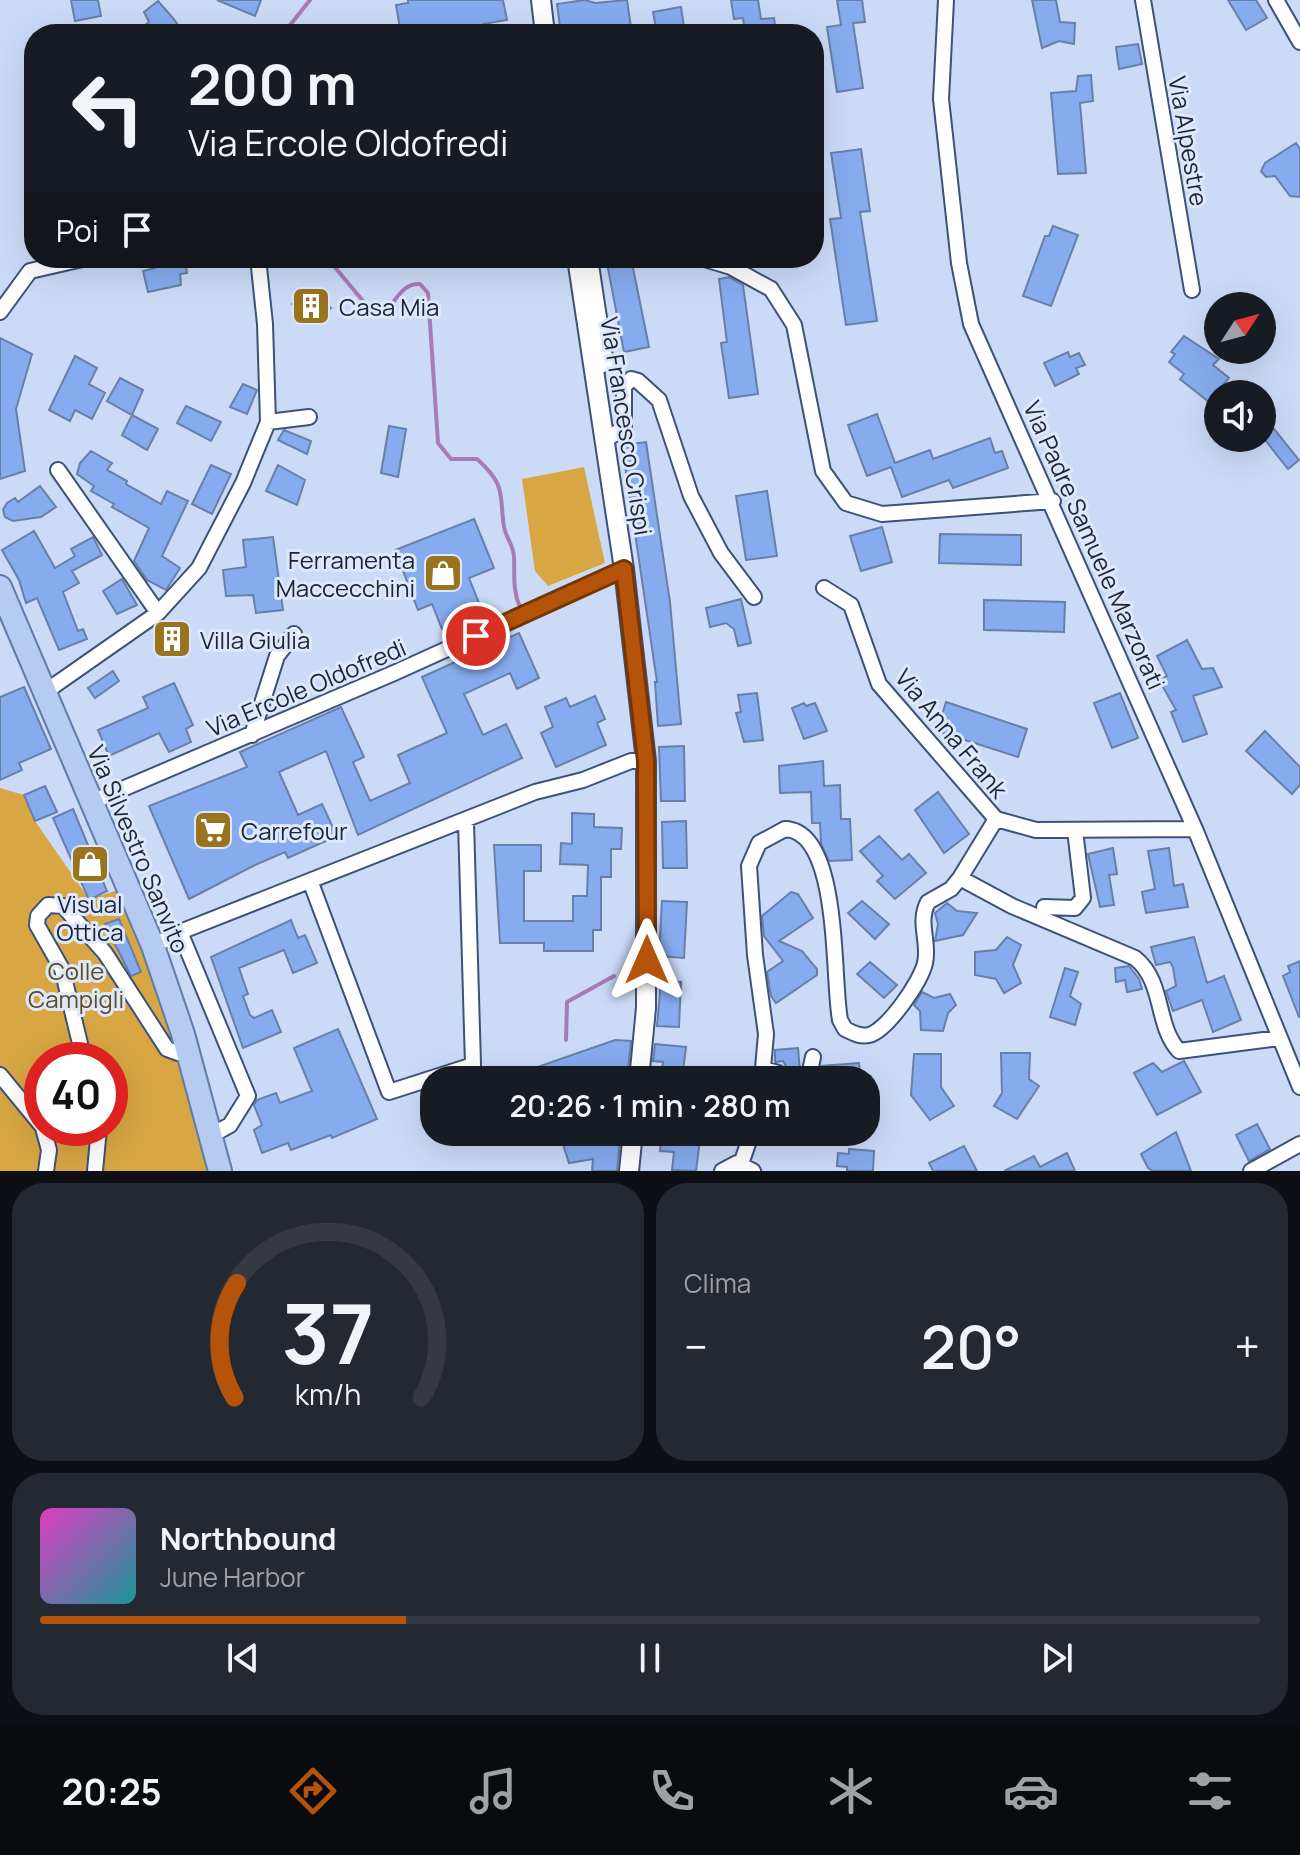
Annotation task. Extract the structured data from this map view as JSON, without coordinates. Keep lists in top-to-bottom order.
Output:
{
  "streets": {
    "main road": ["Via Silvestro Sanvito"],
    "street": [
      "Via Alpestre",
      "Via Francesco Crispi",
      "Via Padre Samuele Marzorati",
      "Via Ercole Oldofredi",
      "Via Anna Frank"
    ]
  },
  "crossings": [
    ["Via Francesco Crispi", "Via Ercole Oldofredi"],
    ["Via Padre Samuele Marzorati", "Via Anna Frank"],
    ["Via Ercole Oldofredi", "Via Silvestro Sanvito"]
  ],
  "parks": ["Colle Campigli"],
  "places": {
    "building": ["Casa Mia", "Villa Giulia"],
    "shop": ["Ferramenta Maccecchini", "Visual Ottica"],
    "supermarket": ["Carrefour"]
  },
  "north": "top right",
  "page": {
    "turn": ["200 m", "Via Ercole Oldofredi"],
    "then": "Poi",
    "limit": "40",
    "trip": "20:26 · 1 min · 280 m",
    "tile": "Clima",
    "heat": ["−", "20°", "+"],
    "song": ["Northbound", "June Harbor"],
    "tabs": "20:25",
    "gauge": ["37", "km/h"]
  }
}
